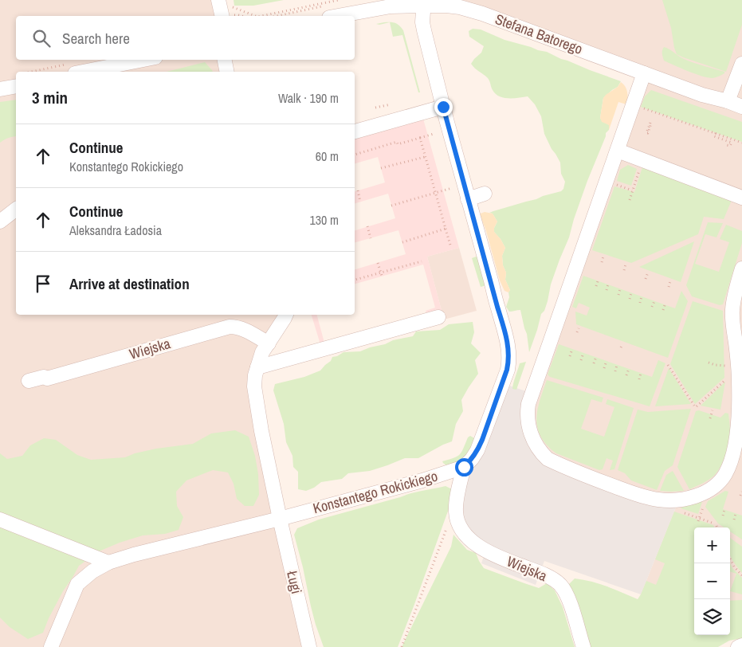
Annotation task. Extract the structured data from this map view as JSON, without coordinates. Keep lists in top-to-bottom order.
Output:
{
  "streets": {
    "street": [
      "Stefana Batorego",
      "Wiejska",
      "Konstantego Rokickiego",
      "Ługi"
    ]
  },
  "crossings": [
    ["Wiejska", "Konstantego Rokickiego"],
    ["Konstantego Rokickiego", "Ługi"]
  ],
  "page": {
    "search": "Search here",
    "heading": ["3 min", "Walk · 190 m"],
    "list": [
      ["Continue", "Konstantego Rokickiego", "60 m"],
      ["Continue", "Aleksandra Ładosia", "130 m"],
      "Arrive at destination"
    ],
    "map_buttons": ["+", "−"]
  }
}
